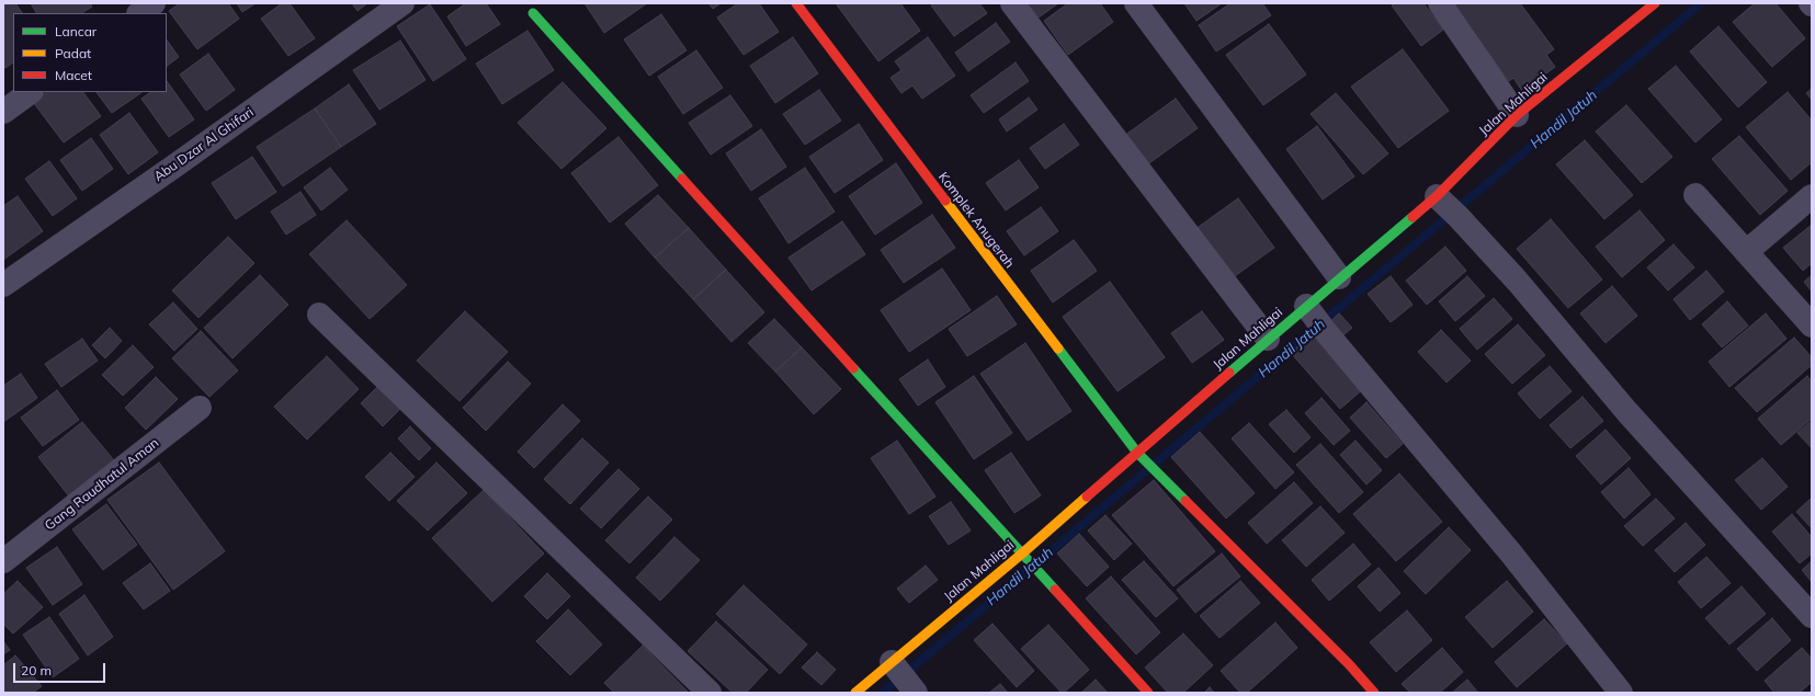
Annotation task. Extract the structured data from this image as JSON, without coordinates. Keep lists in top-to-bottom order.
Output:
{
  "streets": {
    "street": [
      "Jalan Mahligai",
      "Abu Dzar Al Ghifari",
      "Komplek Anugerah",
      "Gang Raudhatul Aman"
    ]
  },
  "crossings": [
    ["Jalan Mahligai", "Komplek Anugerah"]
  ],
  "water": ["Handil Jatuh"],
  "legend": ["Lancar", "Padat", "Macet"],
  "scale_bar": "20 m"
}
